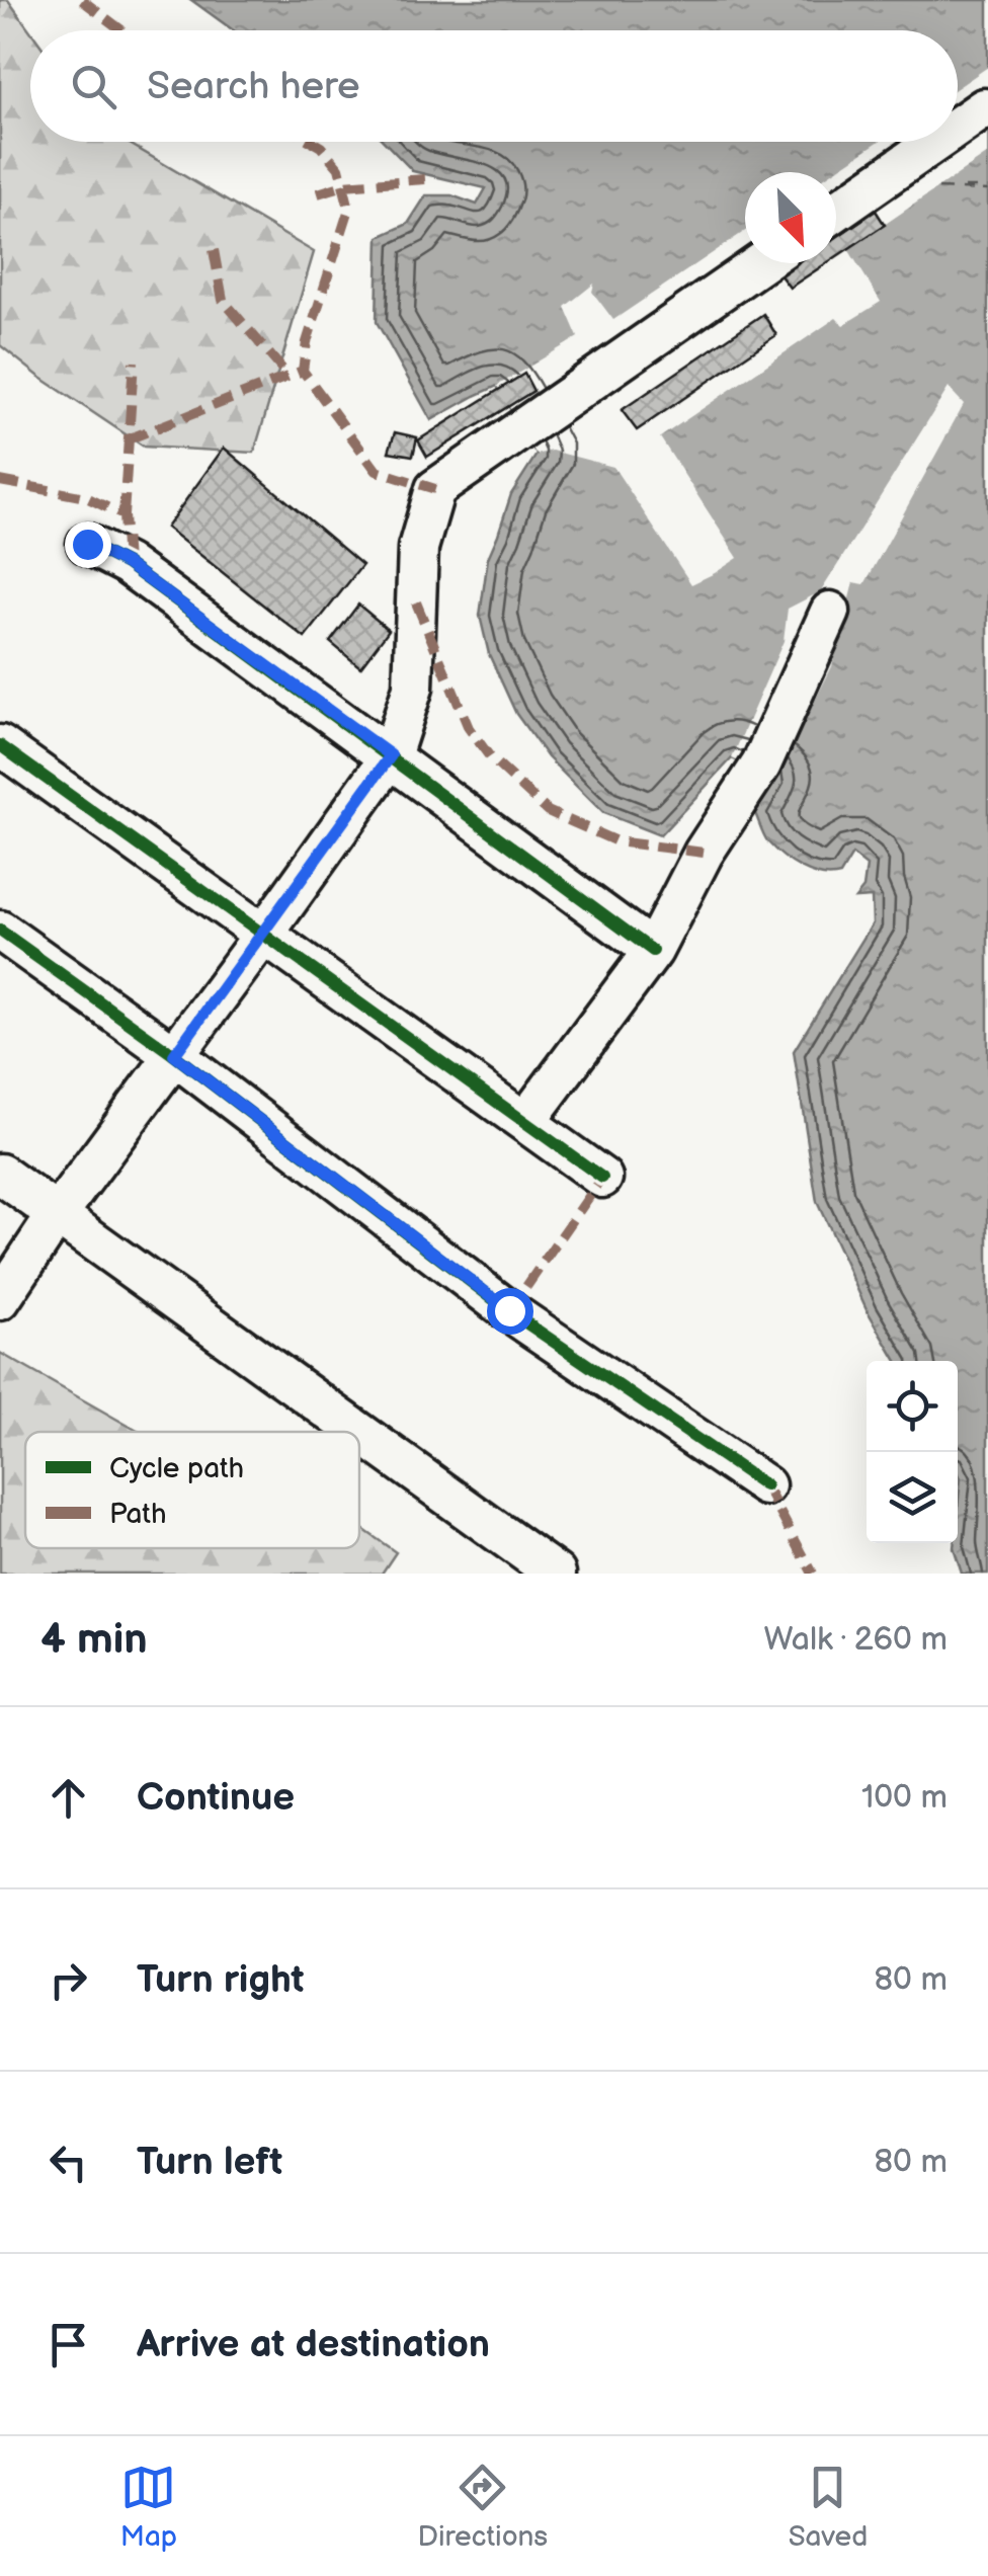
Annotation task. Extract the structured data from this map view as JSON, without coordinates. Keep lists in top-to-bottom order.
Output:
{
  "legend": ["Cycle path", "Path"],
  "north": "bottom right",
  "page": {
    "search": "Search here",
    "heading": ["4 min", "Walk · 260 m"],
    "list": [
      ["Continue", "100 m"],
      ["Turn right", "80 m"],
      ["Turn left", "80 m"],
      "Arrive at destination"
    ],
    "nav": ["Map", "Directions", "Saved"]
  }
}
